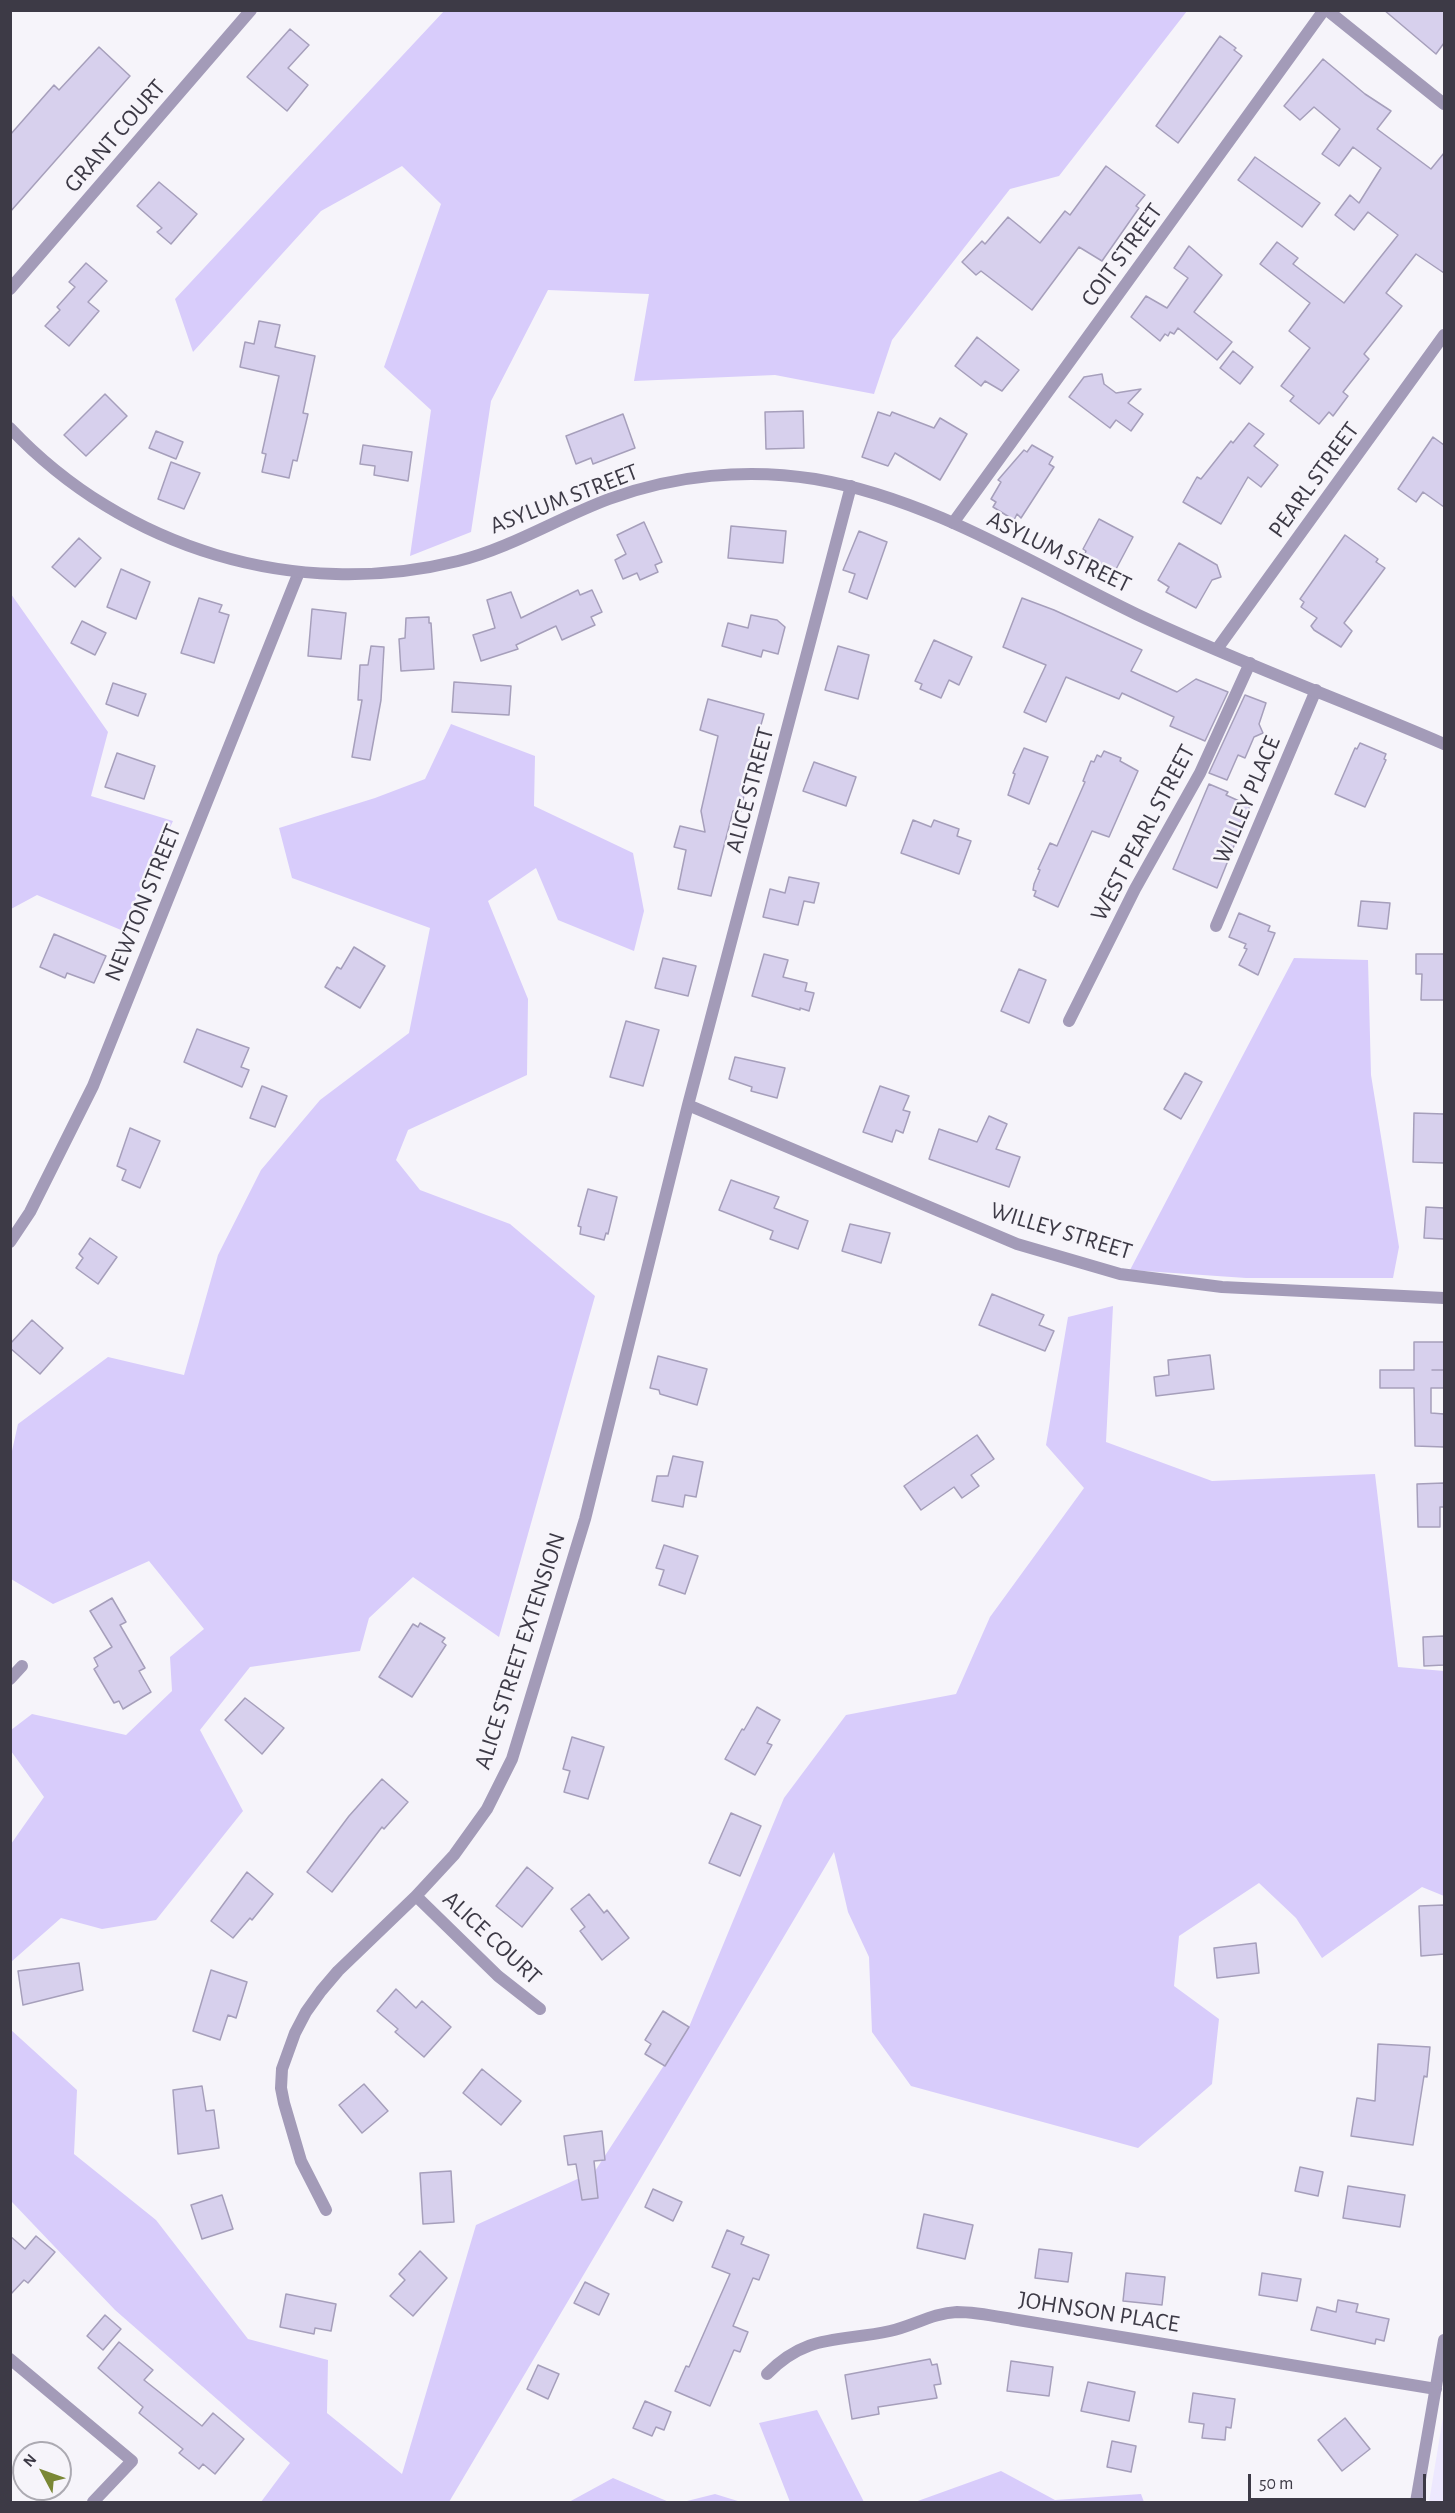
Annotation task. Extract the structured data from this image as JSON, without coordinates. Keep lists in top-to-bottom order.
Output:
{
  "streets": {
    "street": [
      "GRANT COURT",
      "COIT STREET",
      "PEARL STREET",
      "ASYLUM STREET",
      "ALICE STREET",
      "WILLEY PLACE",
      "WEST PEARL STREET",
      "NEWTON STREET",
      "WILLEY STREET",
      "ALICE STREET EXTENSION",
      "ALICE COURT",
      "JOHNSON PLACE"
    ]
  },
  "crossings": [
    ["COIT STREET", "ASYLUM STREET"],
    ["PEARL STREET", "ASYLUM STREET"],
    ["ASYLUM STREET", "ALICE STREET"],
    ["ASYLUM STREET", "WILLEY PLACE"],
    ["ASYLUM STREET", "WEST PEARL STREET"],
    ["ASYLUM STREET", "NEWTON STREET"],
    ["ALICE STREET", "WILLEY STREET"],
    ["ALICE STREET", "ALICE STREET EXTENSION"],
    ["WILLEY STREET", "ALICE STREET EXTENSION"],
    ["ALICE STREET EXTENSION", "ALICE COURT"]
  ],
  "scale_bar": "50 m",
  "north": "top left"
}
